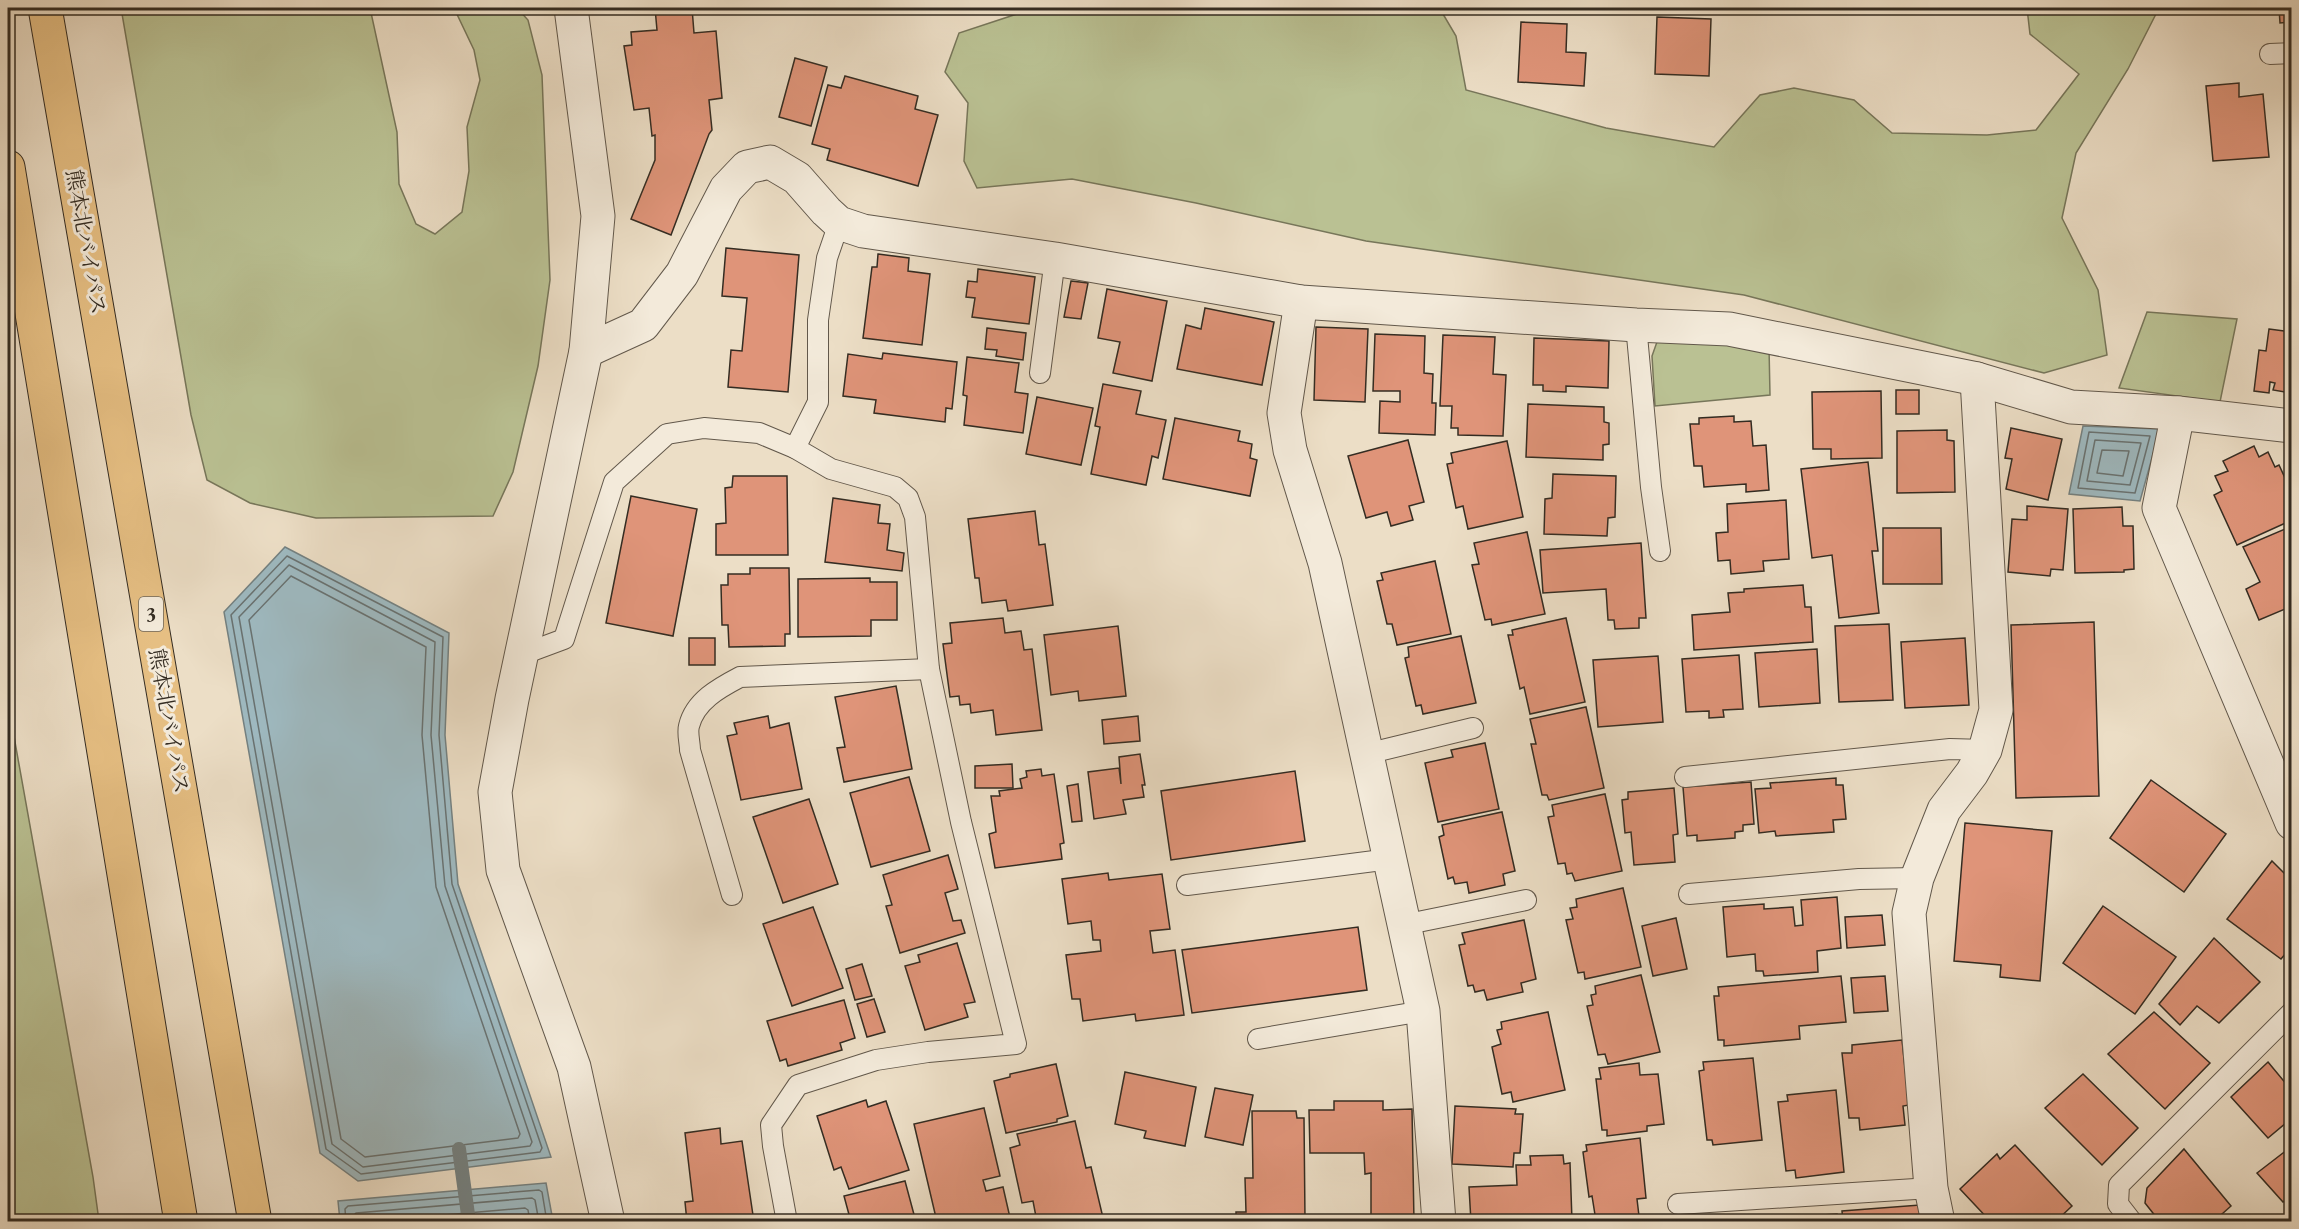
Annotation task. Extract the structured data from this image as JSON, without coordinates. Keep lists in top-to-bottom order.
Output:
{
  "streets": {
    "highway": ["熊本北バイパス", "3"]
  }
}
